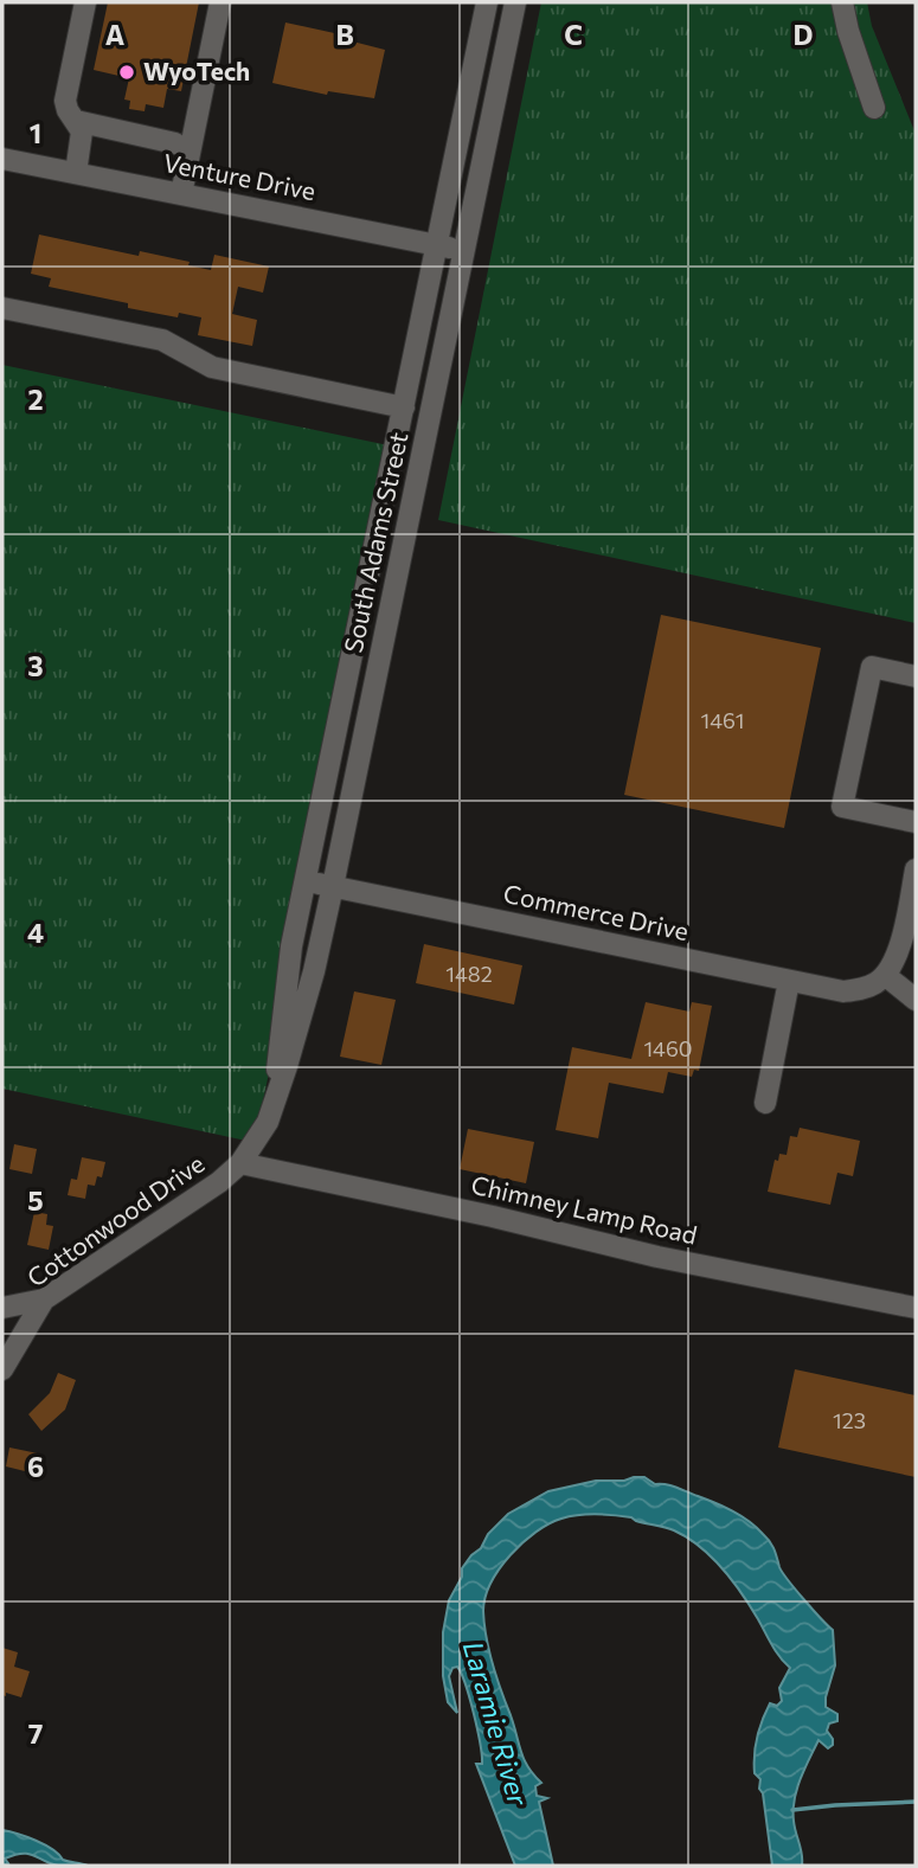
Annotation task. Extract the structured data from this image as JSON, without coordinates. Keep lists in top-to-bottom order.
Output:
{
  "streets": {
    "street": [
      "Venture Drive",
      "South Adams Street",
      "Commerce Drive",
      "Chimney Lamp Road",
      "Cottonwood Drive"
    ]
  },
  "crossings": [
    ["Venture Drive", "South Adams Street"],
    ["South Adams Street", "Commerce Drive"],
    ["South Adams Street", "Chimney Lamp Road"],
    ["South Adams Street", "Cottonwood Drive"],
    ["Chimney Lamp Road", "Cottonwood Drive"]
  ],
  "water": ["Laramie River"],
  "places": ["WyoTech"],
  "house_numbers": [
    "1461",
    "1482",
    "1460",
    "123"
  ],
  "grid": {
    "columns": [
      "A",
      "B",
      "C",
      "D"
    ],
    "rows": [
      "1",
      "2",
      "3",
      "4",
      "5",
      "6",
      "7"
    ]
  }
}
